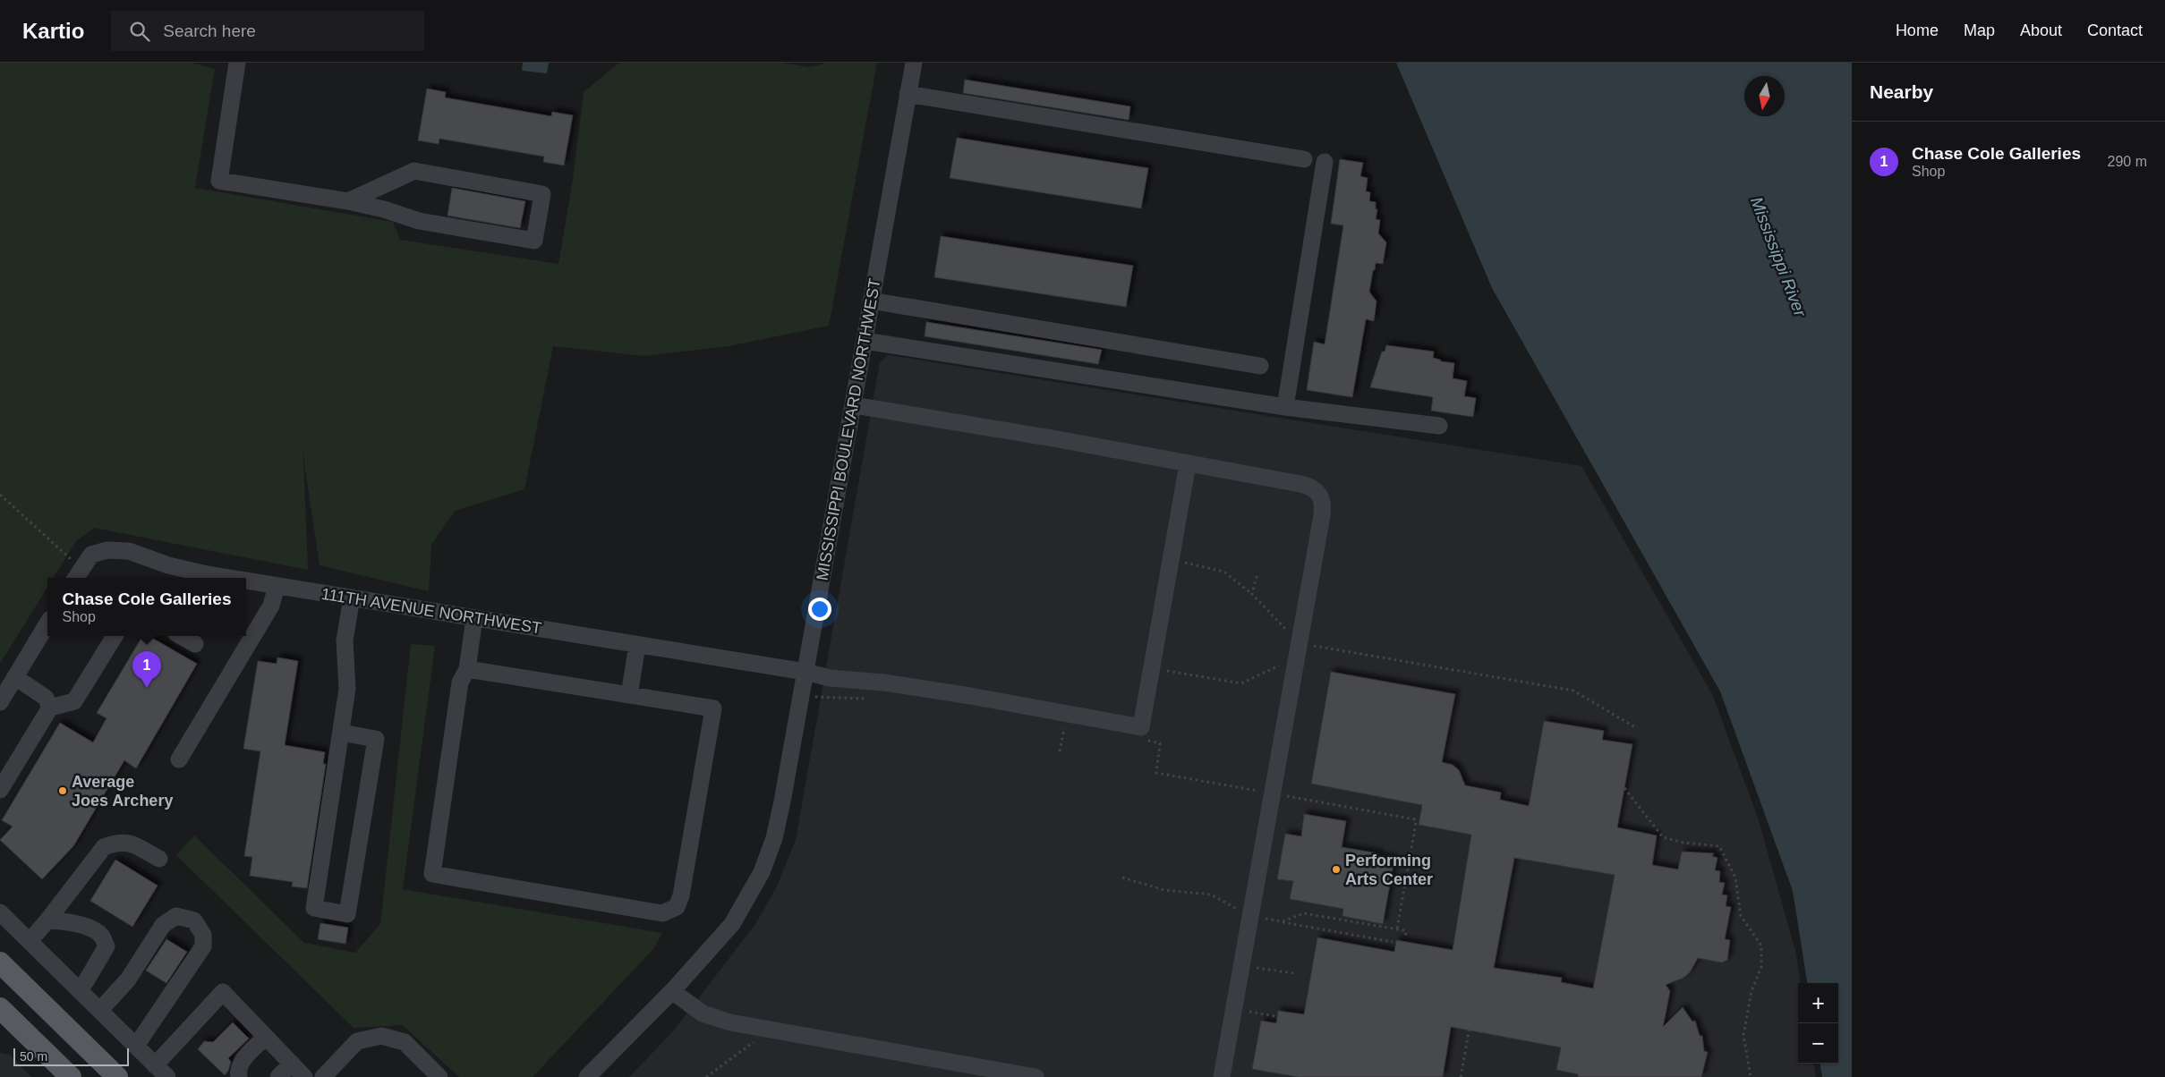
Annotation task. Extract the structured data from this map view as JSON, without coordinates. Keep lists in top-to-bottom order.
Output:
{
  "streets": {
    "street": ["MISSISSIPPI BOULEVARD NORTHWEST", "111TH AVENUE NORTHWEST"]
  },
  "crossings": [
    ["MISSISSIPPI BOULEVARD NORTHWEST", "111TH AVENUE NORTHWEST"]
  ],
  "water": ["Mississippi River"],
  "places": ["Average Joes Archery", "Performing Arts Center"],
  "scale_bar": "50 m",
  "north": "bottom",
  "page": {
    "header": "Kartio",
    "search": "Search here",
    "nav": [
      "Home",
      "Map",
      "About",
      "Contact"
    ],
    "heading": "Nearby",
    "list": [
      {
        "mark": "1",
        "name": "Chase Cole Galleries",
        "note": "Shop",
        "value": "290 m"
      }
    ],
    "popup": ["Chase Cole Galleries", "Shop"],
    "pins": "1",
    "map_buttons": ["+", "−"],
    "scale": "50 m"
  }
}
